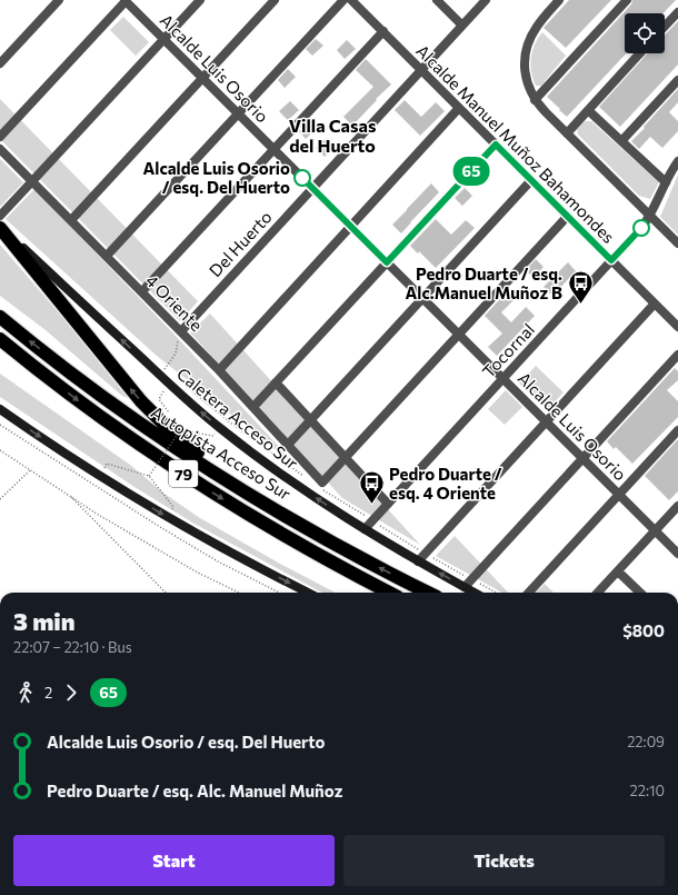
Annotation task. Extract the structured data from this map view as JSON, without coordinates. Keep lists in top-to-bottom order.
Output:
{
  "streets": {
    "highway": ["Autopista Acceso Sur", "79"],
    "main road": ["Caletera Acceso Sur"],
    "street": [
      "Alcalde Luis Osorio",
      "Alcalde Manuel Muñoz Bahamondes",
      "Del Huerto",
      "4 Oriente",
      "Tocornal"
    ]
  },
  "crossings": [
    ["Alcalde Luis Osorio", "Del Huerto"],
    ["Alcalde Luis Osorio", "Tocornal"],
    ["Alcalde Manuel Muñoz Bahamondes", "Del Huerto"],
    ["Alcalde Manuel Muñoz Bahamondes", "Tocornal"],
    ["Del Huerto", "4 Oriente"],
    ["Tocornal", "Caletera Acceso Sur"]
  ],
  "one_way": ["Caletera Acceso Sur"],
  "districts": ["Villa Casas del Huerto"],
  "places": {
    "other": ["Alcalde Luis Osorio / esq. Del Huerto"],
    "bus stop": ["Pedro Duarte / esq. Alc.Manuel Muñoz B", "Pedro Duarte / esq. 4 Oriente"]
  },
  "lines": ["bus line 65"],
  "page": {
    "on_map": "65",
    "heading": ["3 min", "22:07 – 22:10 · Bus", "$800"],
    "legs": ["2", "65"],
    "list": [
      {
        "name": "Alcalde Luis Osorio / esq. Del Huerto",
        "value": "22:09"
      },
      {
        "name": "Pedro Duarte / esq. Alc. Manuel Muñoz",
        "value": "22:10"
      }
    ],
    "buttons": ["Start", "Tickets"]
  }
}
